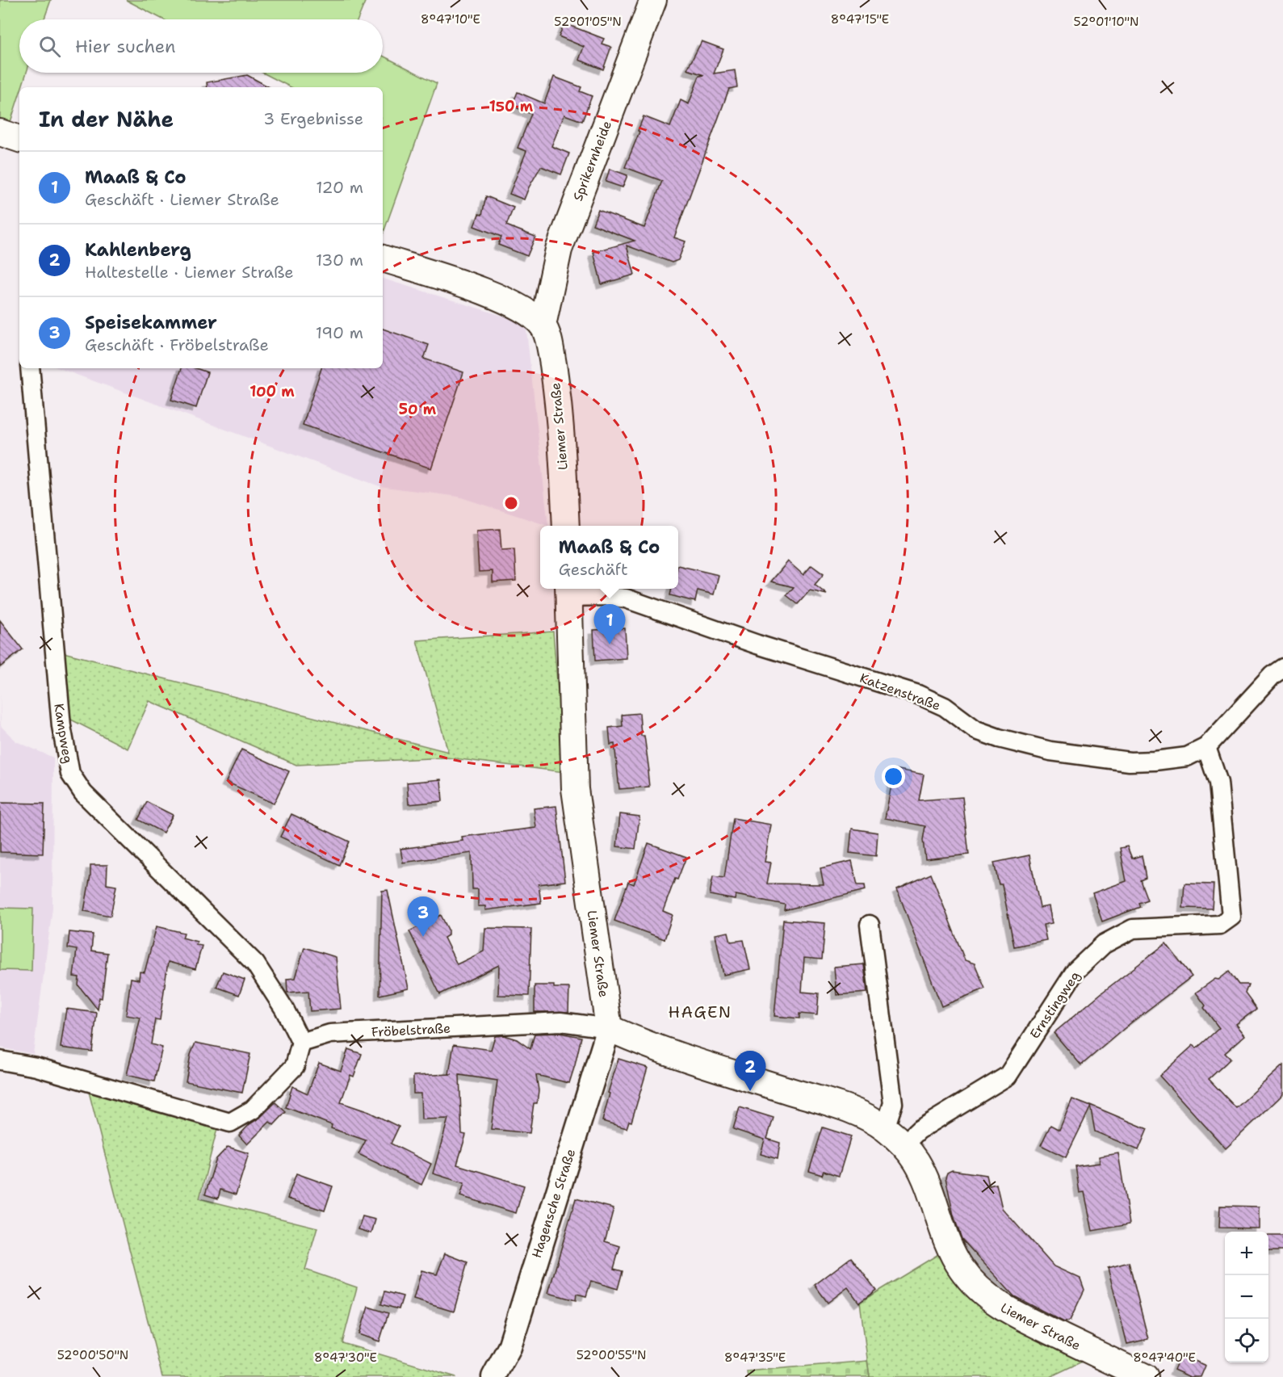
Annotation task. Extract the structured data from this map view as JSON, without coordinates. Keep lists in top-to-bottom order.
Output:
{
  "streets": {
    "main road": ["Sprikernheide", "Liemer Straße"],
    "street": [
      "Katzenstraße",
      "Kampweg",
      "Ernstingweg",
      "Fröbelstraße",
      "Hagensche Straße"
    ]
  },
  "crossings": [
    ["Sprikernheide", "Liemer Straße"],
    ["Liemer Straße", "Katzenstraße"],
    ["Liemer Straße", "Ernstingweg"],
    ["Liemer Straße", "Fröbelstraße"],
    ["Liemer Straße", "Hagensche Straße"],
    ["Katzenstraße", "Ernstingweg"],
    ["Kampweg", "Fröbelstraße"],
    ["Fröbelstraße", "Hagensche Straße"]
  ],
  "districts": ["HAGEN"],
  "page": {
    "search": "Hier suchen",
    "heading": ["In der Nähe", "3 Ergebnisse"],
    "list": [
      {
        "mark": "1",
        "name": "Maaß & Co",
        "note": "Geschäft · Liemer Straße",
        "value": "120 m"
      },
      {
        "mark": "2",
        "name": "Kahlenberg",
        "note": "Haltestelle · Liemer Straße",
        "value": "130 m"
      },
      {
        "mark": "3",
        "name": "Speisekammer",
        "note": "Geschäft · Fröbelstraße",
        "value": "190 m"
      }
    ],
    "popup": ["Maaß & Co", "Geschäft"],
    "pins": ["1", "3", "2"],
    "map_buttons": ["+", "−"]
  },
  "coordinates": [
    "8°47'10\"E",
    "8°47'15\"E",
    "52°01'05\"N",
    "52°01'10\"N",
    "52°00'50\"N",
    "52°00'55\"N",
    "8°47'30\"E",
    "8°47'35\"E",
    "8°47'40\"E"
  ],
  "rings": ["150 m", "100 m", "50 m"]
}
